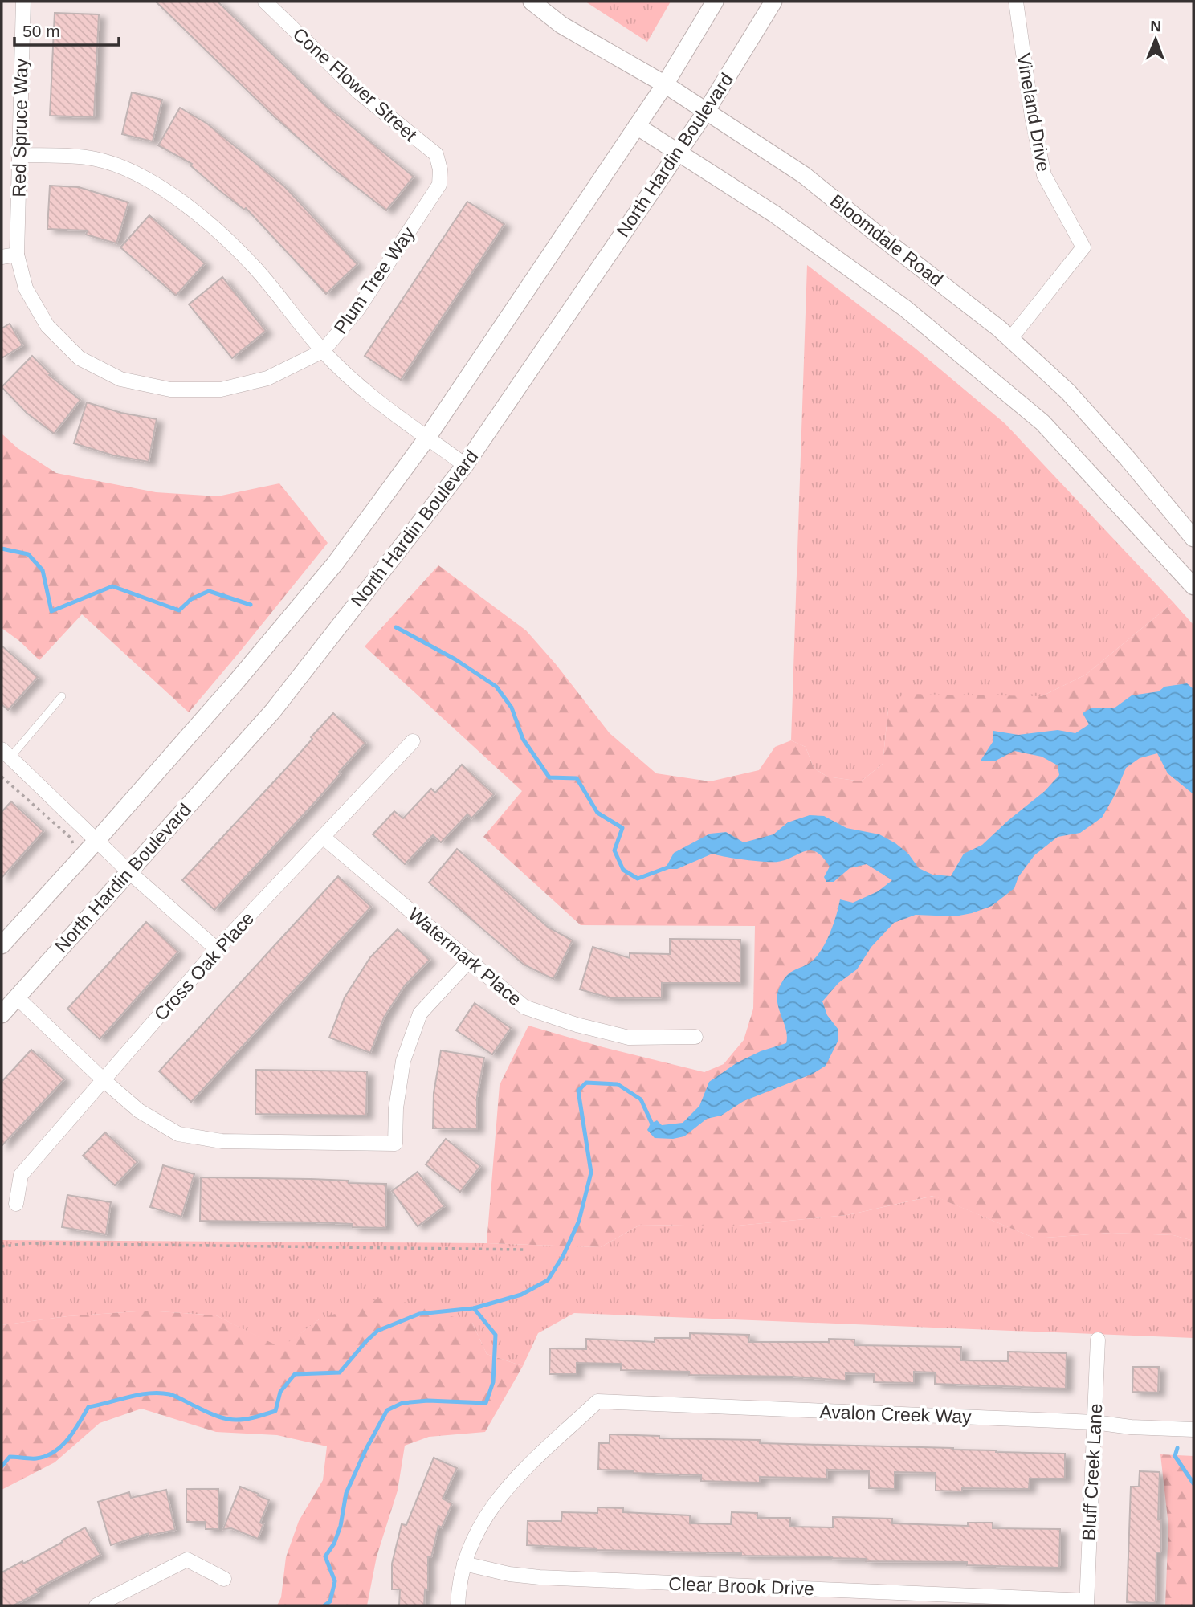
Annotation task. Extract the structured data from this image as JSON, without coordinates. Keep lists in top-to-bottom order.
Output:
{
  "streets": {
    "street": [
      "Cone Flower Street",
      "Vineland Drive",
      "Red Spruce Way",
      "North Hardin Boulevard",
      "Bloomdale Road",
      "Plum Tree Way",
      "Watermark Place",
      "Cross Oak Place",
      "Avalon Creek Way",
      "Bluff Creek Lane",
      "Clear Brook Drive"
    ]
  },
  "crossings": [
    ["Cone Flower Street", "Plum Tree Way"],
    ["Vineland Drive", "Bloomdale Road"],
    ["Red Spruce Way", "Plum Tree Way"],
    ["North Hardin Boulevard", "Bloomdale Road"],
    ["Watermark Place", "Cross Oak Place"],
    ["Avalon Creek Way", "Bluff Creek Lane"],
    ["Avalon Creek Way", "Clear Brook Drive"],
    ["Bluff Creek Lane", "Clear Brook Drive"]
  ],
  "scale_bar": "50 m",
  "north": "top"
}
